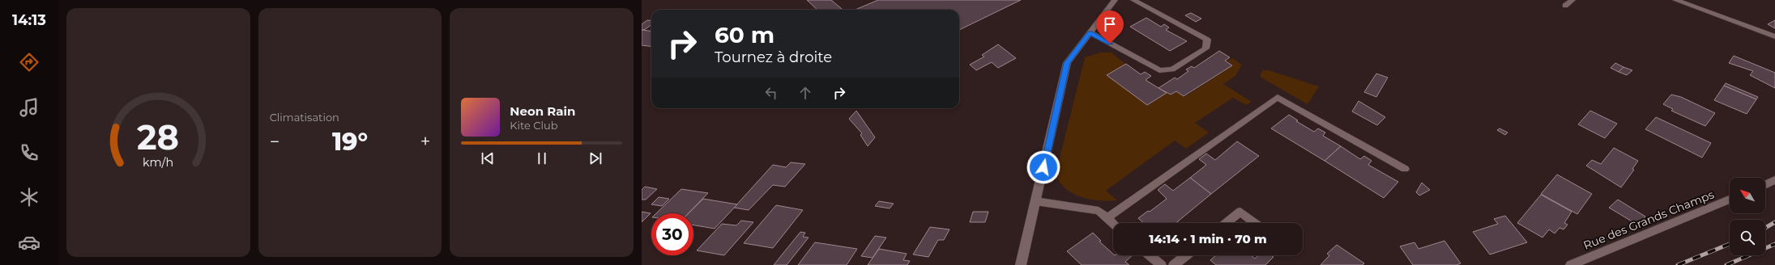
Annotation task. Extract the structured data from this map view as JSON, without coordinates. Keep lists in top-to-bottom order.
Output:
{
  "streets": {
    "street": ["Rue des Grands Champs"]
  },
  "north": "top left",
  "page": {
    "tabs": "14:13",
    "tile": "Climatisation",
    "turn": ["60 m", "Tournez à droite"],
    "song": ["Neon Rain", "Kite Club"],
    "heat": ["−", "19°", "+"],
    "limit": "30",
    "trip": "14:14 · 1 min · 70 m",
    "gauge": ["28", "km/h"]
  }
}
